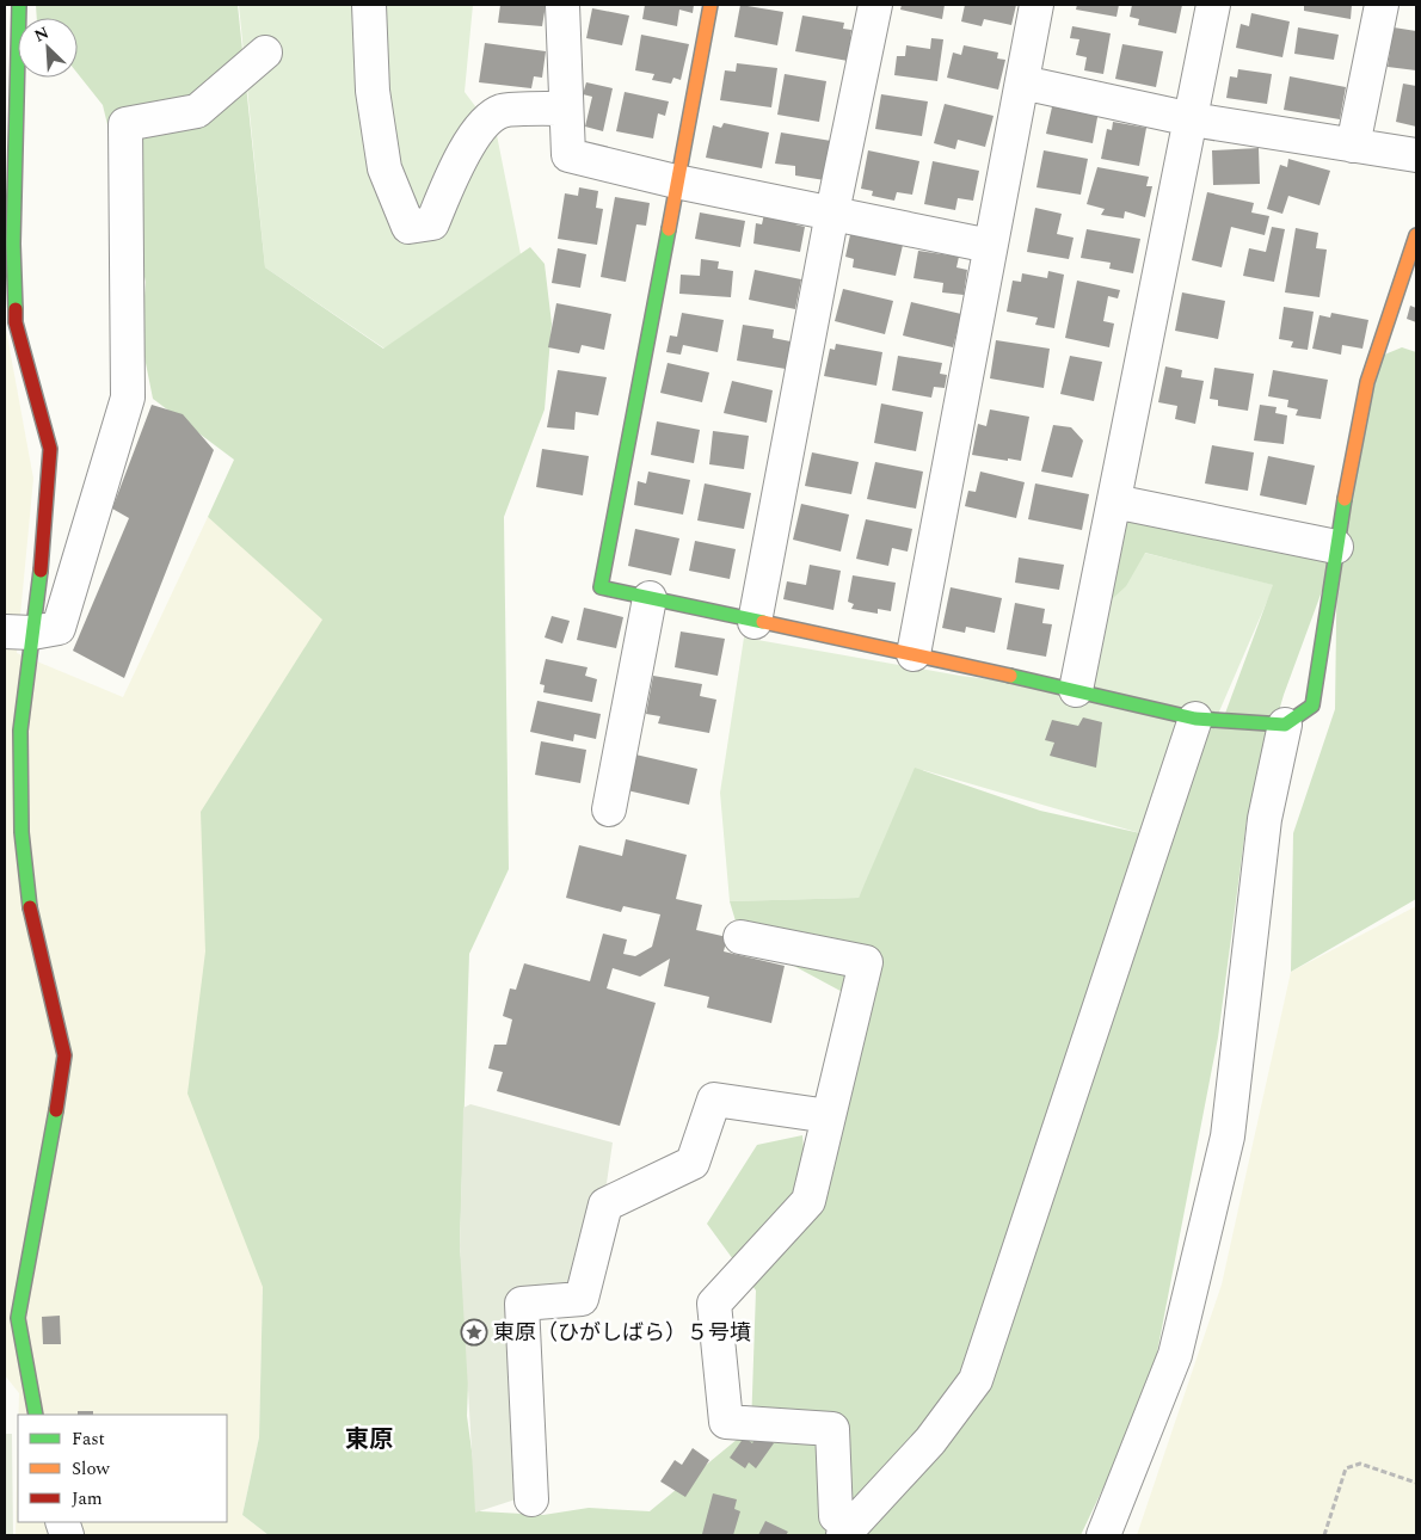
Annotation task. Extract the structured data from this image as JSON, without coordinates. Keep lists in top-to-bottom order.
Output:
{
  "districts": ["東原"],
  "places": {
    "place": ["東原（ひがしばら）５号墳"]
  },
  "legend": ["Fast", "Slow", "Jam"],
  "north": "top left"
}
